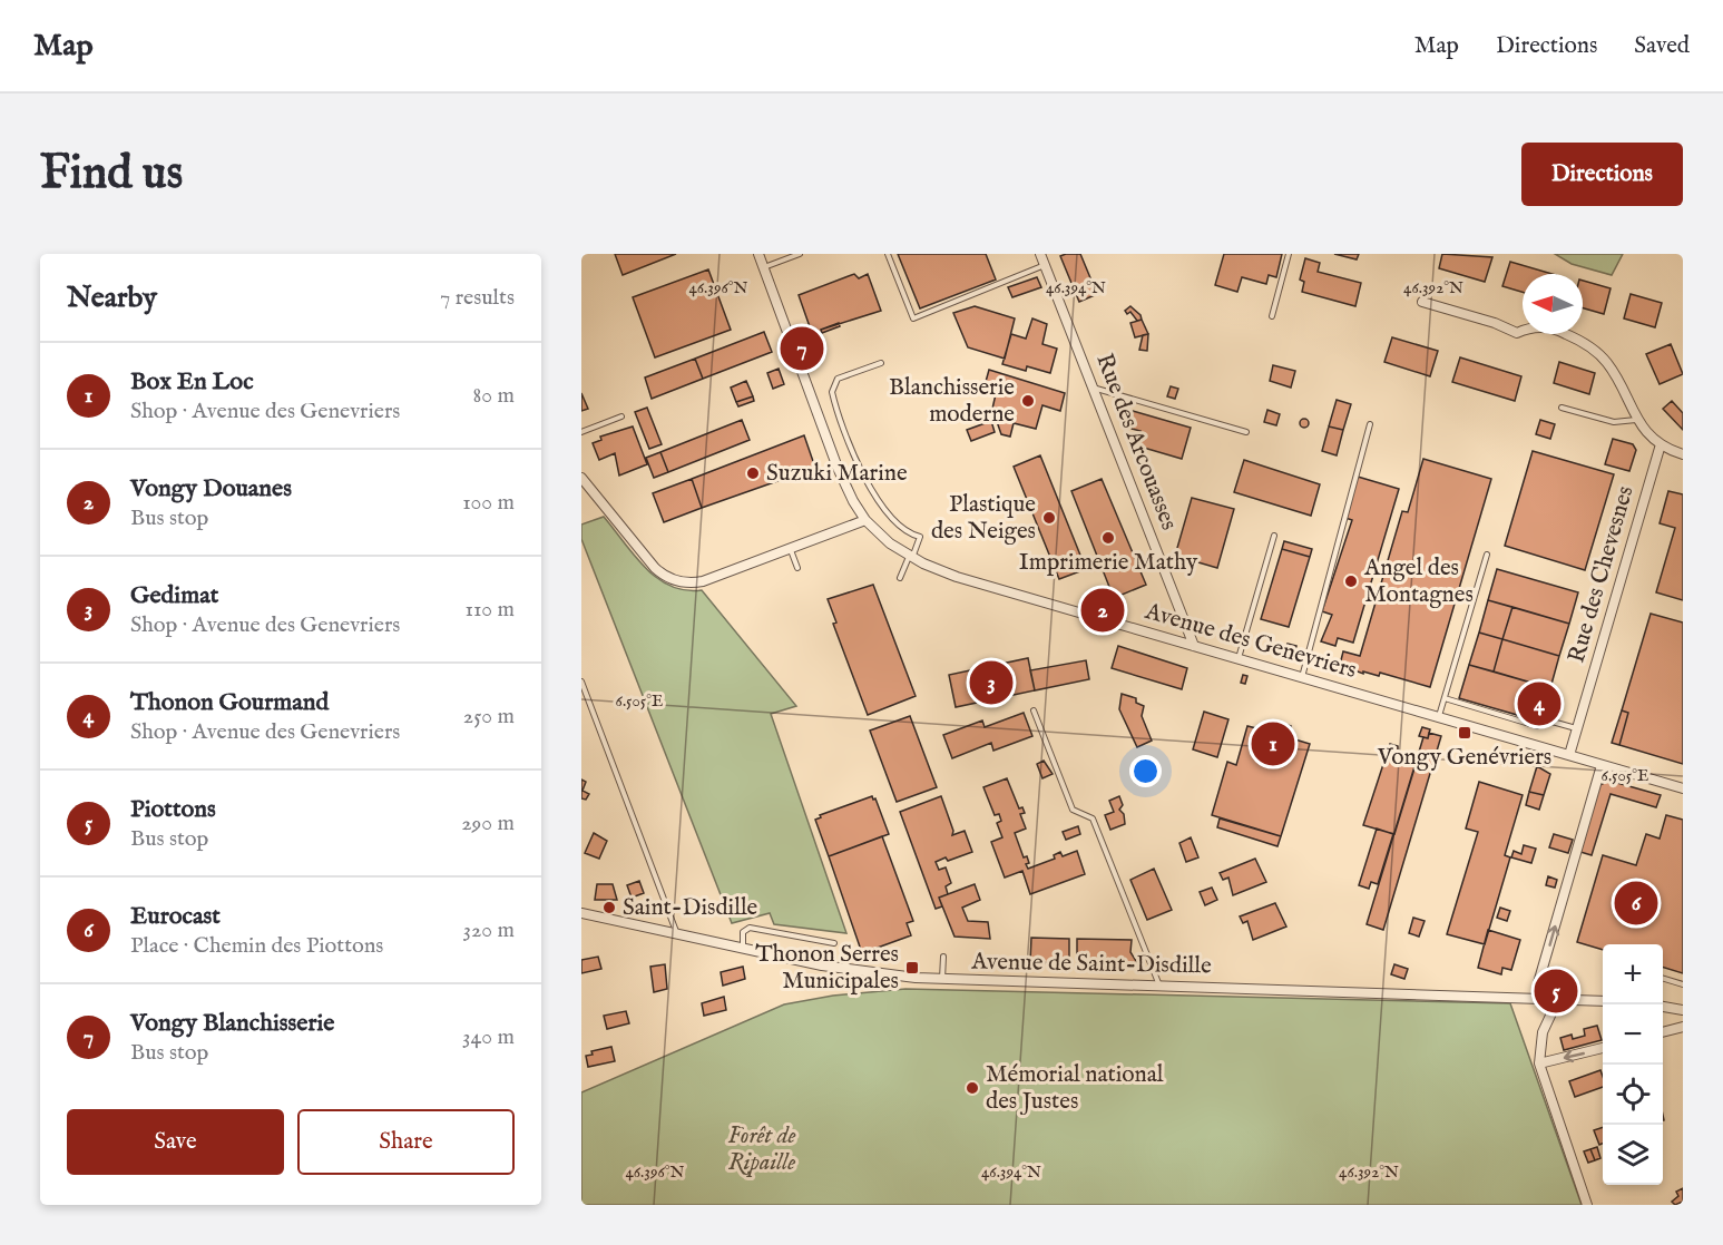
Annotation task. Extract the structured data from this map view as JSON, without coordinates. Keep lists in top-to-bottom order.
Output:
{
  "streets": {
    "street": [
      "Rue des Arcouasses",
      "Rue des Chevesnes",
      "Avenue des Genevriers",
      "Avenue de Saint-Disdille"
    ]
  },
  "crossings": [
    ["Rue des Arcouasses", "Avenue des Genevriers"],
    ["Rue des Chevesnes", "Avenue des Genevriers"]
  ],
  "parks": ["Forêt de Ripaille"],
  "places": {
    "other": [
      "Blanchisserie moderne",
      "Suzuki Marine",
      "Plastique des Neiges",
      "Imprimerie Mathy",
      "Angel des Montagnes",
      "Saint-Disdille",
      "Mémorial national des Justes"
    ],
    "transit": ["Vongy Genévriers", "Thonon Serres Municipales"]
  },
  "north": "left",
  "page": {
    "header": "Map",
    "nav": ["Map", "Directions", "Saved"],
    "buttons": [
      "Directions",
      ["Save", "Share"]
    ],
    "title": "Find us",
    "heading": ["Nearby", "7 results"],
    "pins": [
      "7",
      "2",
      "3",
      "4",
      "1",
      "6",
      "5"
    ],
    "list": [
      {
        "mark": "1",
        "name": "Box En Loc",
        "note": "Shop · Avenue des Genevriers",
        "value": "80 m"
      },
      {
        "mark": "2",
        "name": "Vongy Douanes",
        "note": "Bus stop",
        "value": "100 m"
      },
      {
        "mark": "3",
        "name": "Gedimat",
        "note": "Shop · Avenue des Genevriers",
        "value": "110 m"
      },
      {
        "mark": "4",
        "name": "Thonon Gourmand",
        "note": "Shop · Avenue des Genevriers",
        "value": "250 m"
      },
      {
        "mark": "5",
        "name": "Piottons",
        "note": "Bus stop",
        "value": "290 m"
      },
      {
        "mark": "6",
        "name": "Eurocast",
        "note": "Place · Chemin des Piottons",
        "value": "320 m"
      },
      {
        "mark": "7",
        "name": "Vongy Blanchisserie",
        "note": "Bus stop",
        "value": "340 m"
      }
    ],
    "map_buttons": ["+", "−"]
  },
  "coordinates": [
    "46.396°N",
    "46.394°N",
    "46.392°N",
    "6.505°E"
  ]
}
